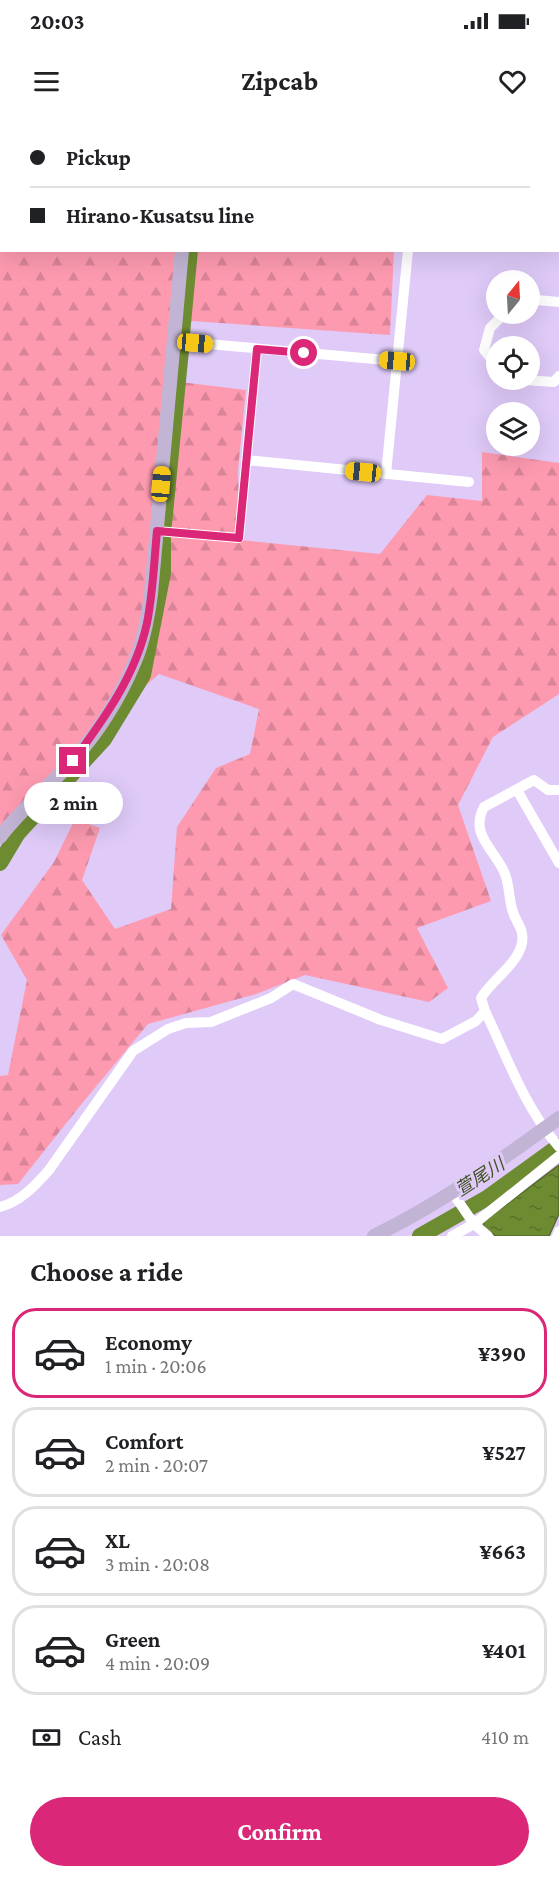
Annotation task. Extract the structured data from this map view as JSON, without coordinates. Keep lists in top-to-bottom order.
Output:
{
  "water": ["萱尾川"],
  "north": "top",
  "page": {
    "status": "20:03",
    "header": "Zipcab",
    "banner": ["Pickup", "Hirano-Kusatsu line"],
    "bubble": "2 min",
    "heading": "Choose a ride",
    "list": [
      {
        "name": "Economy",
        "note": "1 min · 20:06",
        "value": "¥390"
      },
      {
        "name": "Comfort",
        "note": "2 min · 20:07",
        "value": "¥527"
      },
      {
        "name": "XL",
        "note": "3 min · 20:08",
        "value": "¥663"
      },
      {
        "name": "Green",
        "note": "4 min · 20:09",
        "value": "¥401"
      }
    ],
    "pay": ["Cash", "410 m"],
    "buttons": "Confirm"
  }
}
